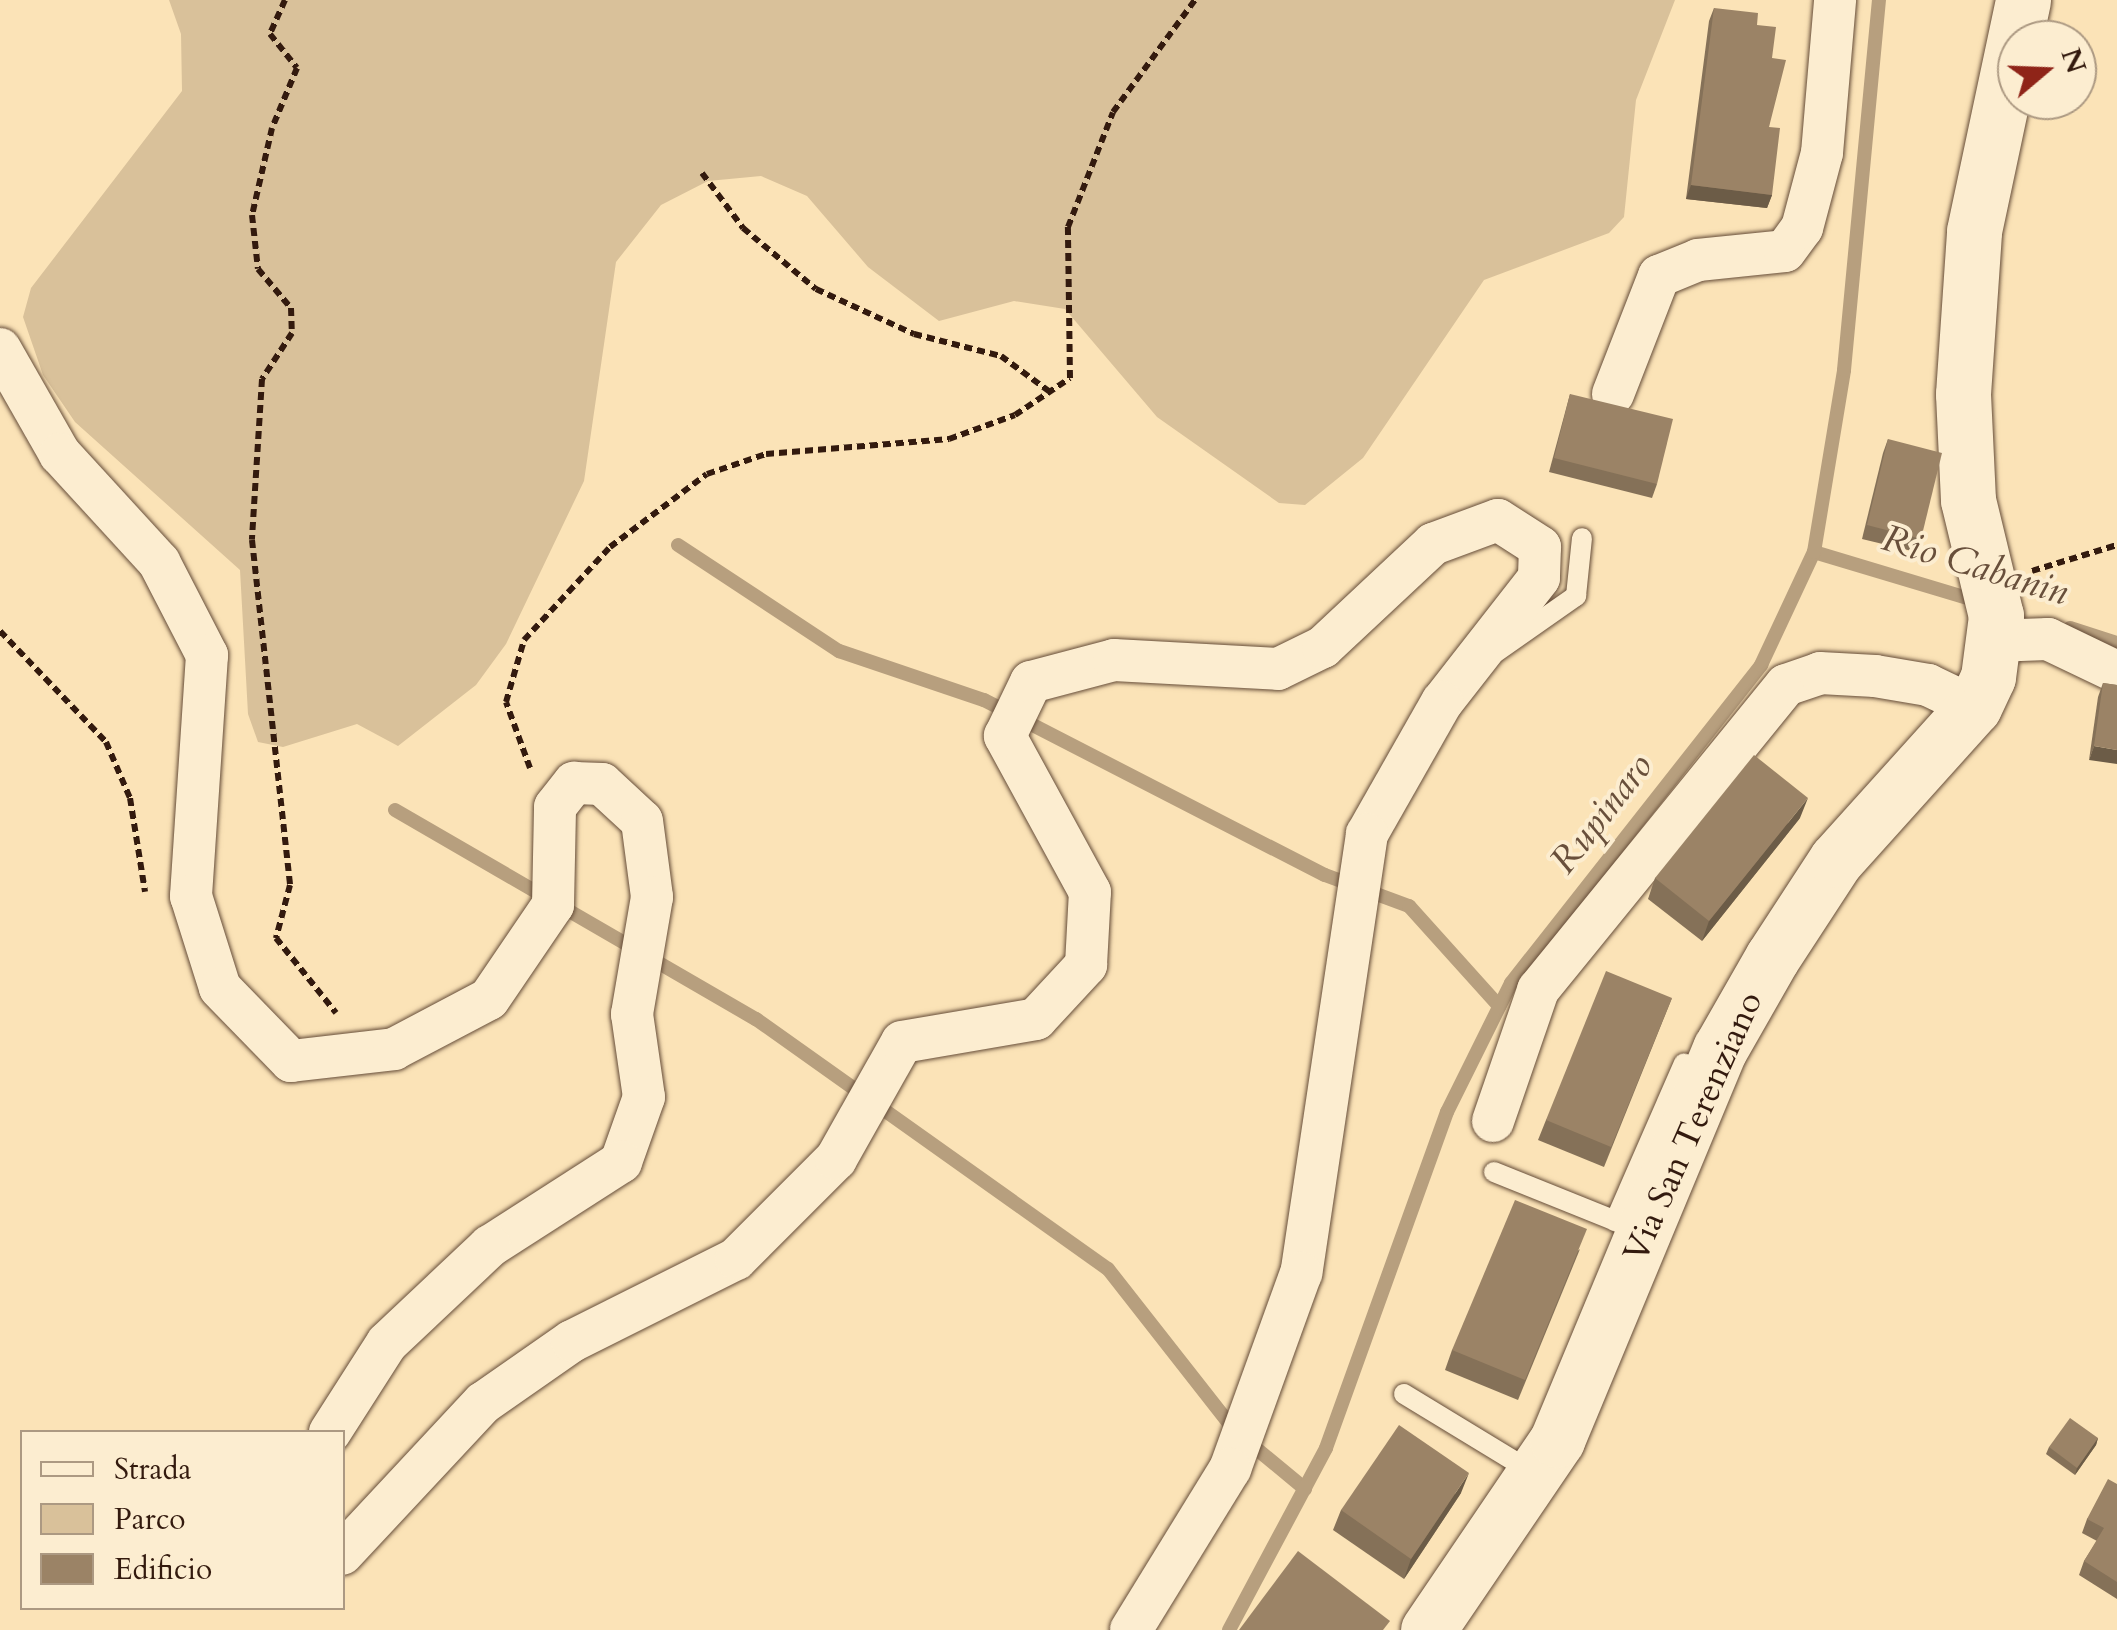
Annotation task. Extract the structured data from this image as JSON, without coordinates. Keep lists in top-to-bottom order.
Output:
{
  "streets": {
    "street": ["Via San Terenziano"]
  },
  "water": ["Rio Cabanin", "Rupinaro"],
  "legend": ["Strada", "Parco", "Edificio"],
  "north": "right"
}
